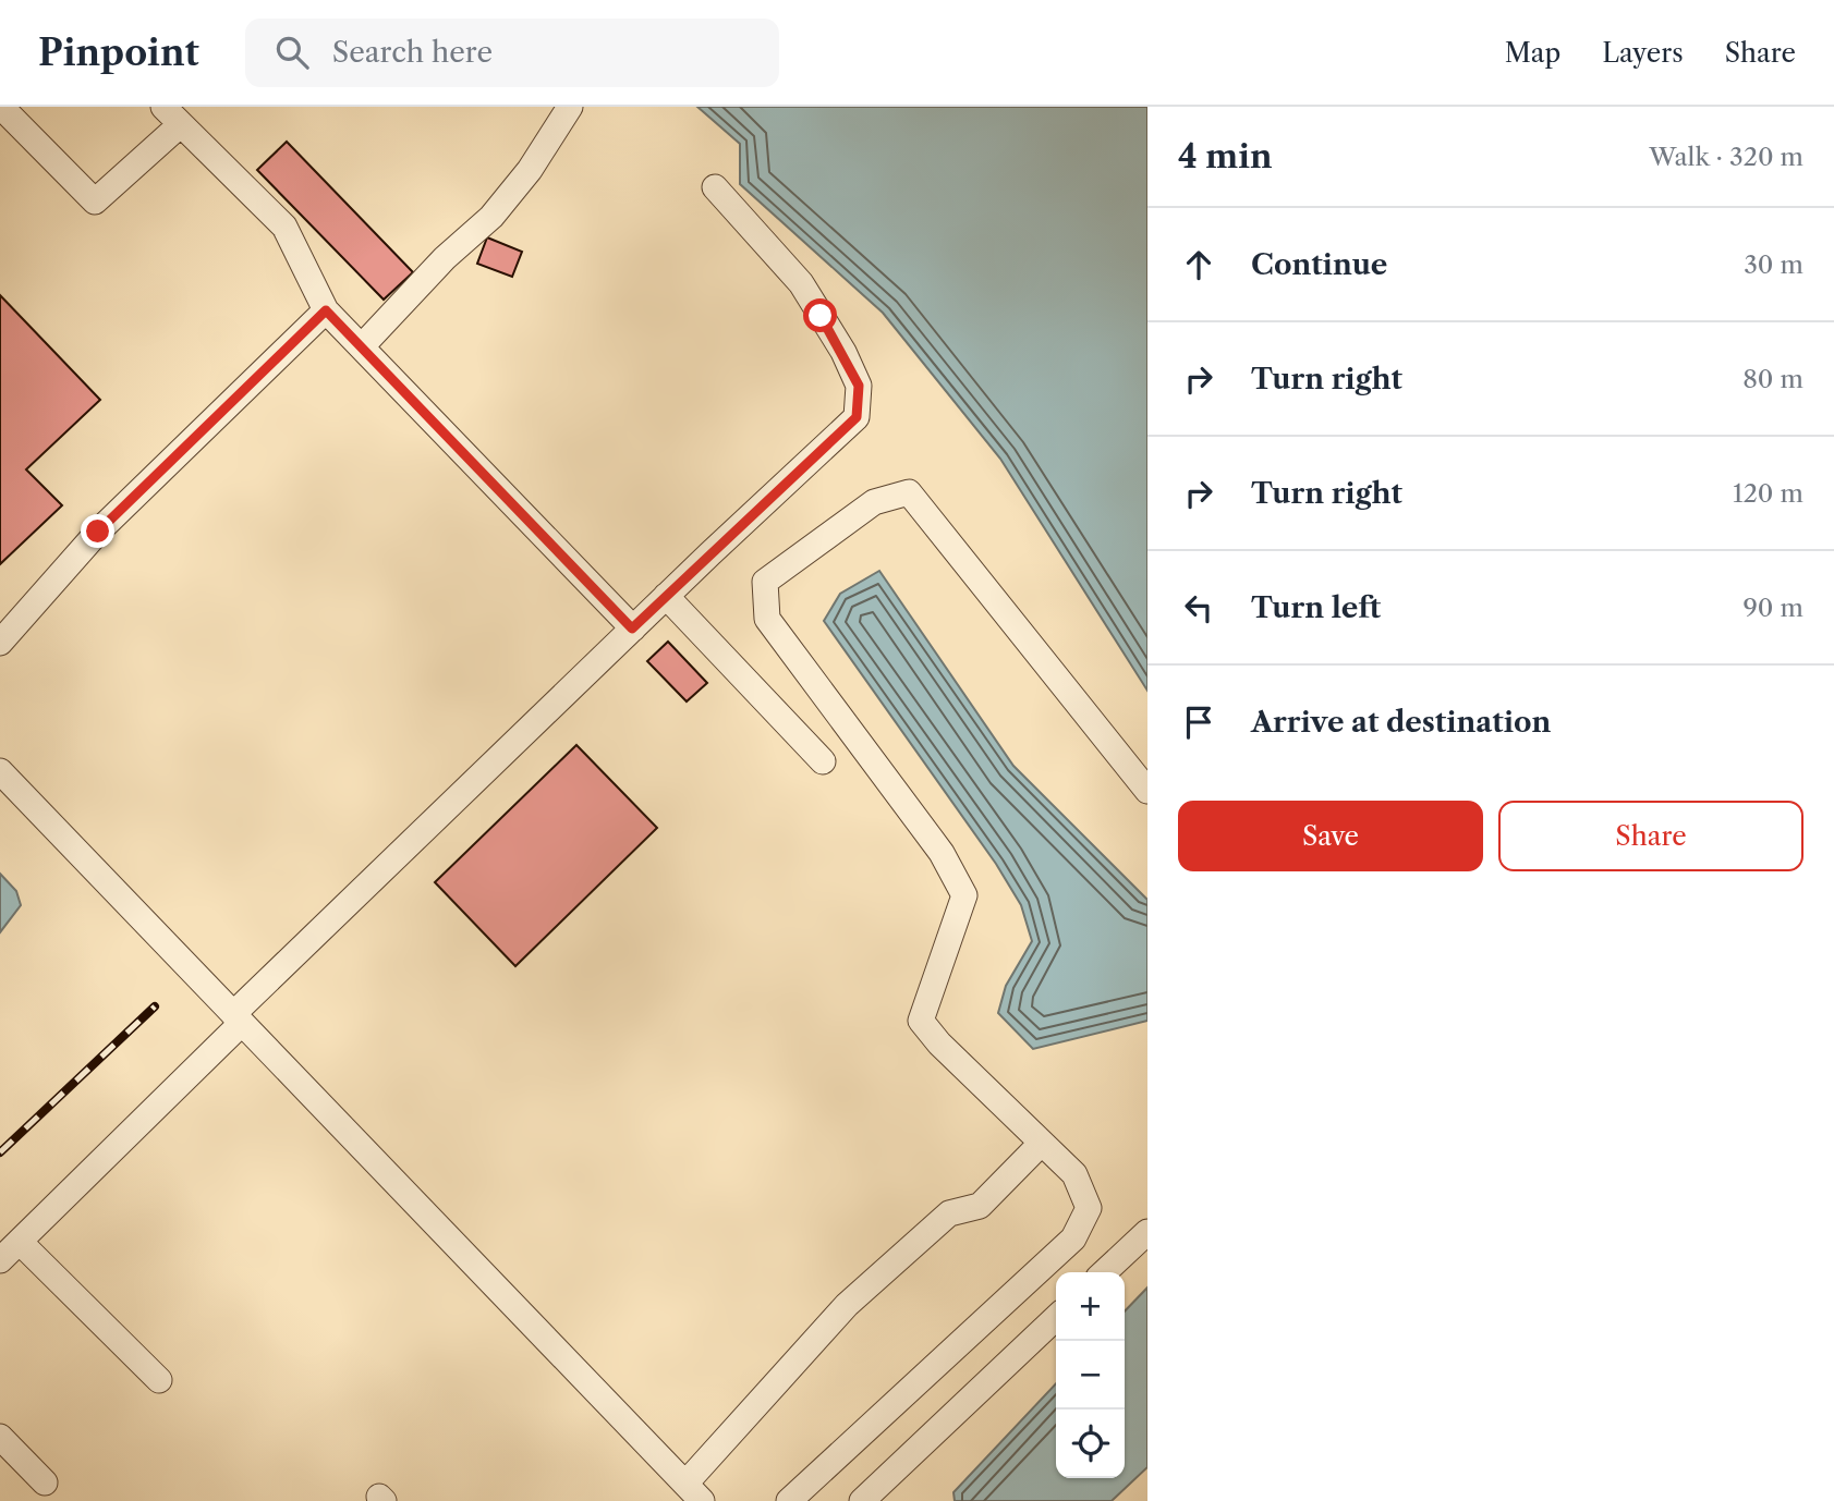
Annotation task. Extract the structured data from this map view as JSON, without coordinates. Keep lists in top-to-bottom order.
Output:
{
  "page": {
    "header": "Pinpoint",
    "search": "Search here",
    "nav": ["Map", "Layers", "Share"],
    "heading": ["4 min", "Walk · 320 m"],
    "list": [
      ["Continue", "30 m"],
      ["Turn right", "80 m"],
      ["Turn right", "120 m"],
      ["Turn left", "90 m"],
      "Arrive at destination"
    ],
    "buttons": ["Save", "Share"],
    "map_buttons": ["+", "−"]
  }
}
